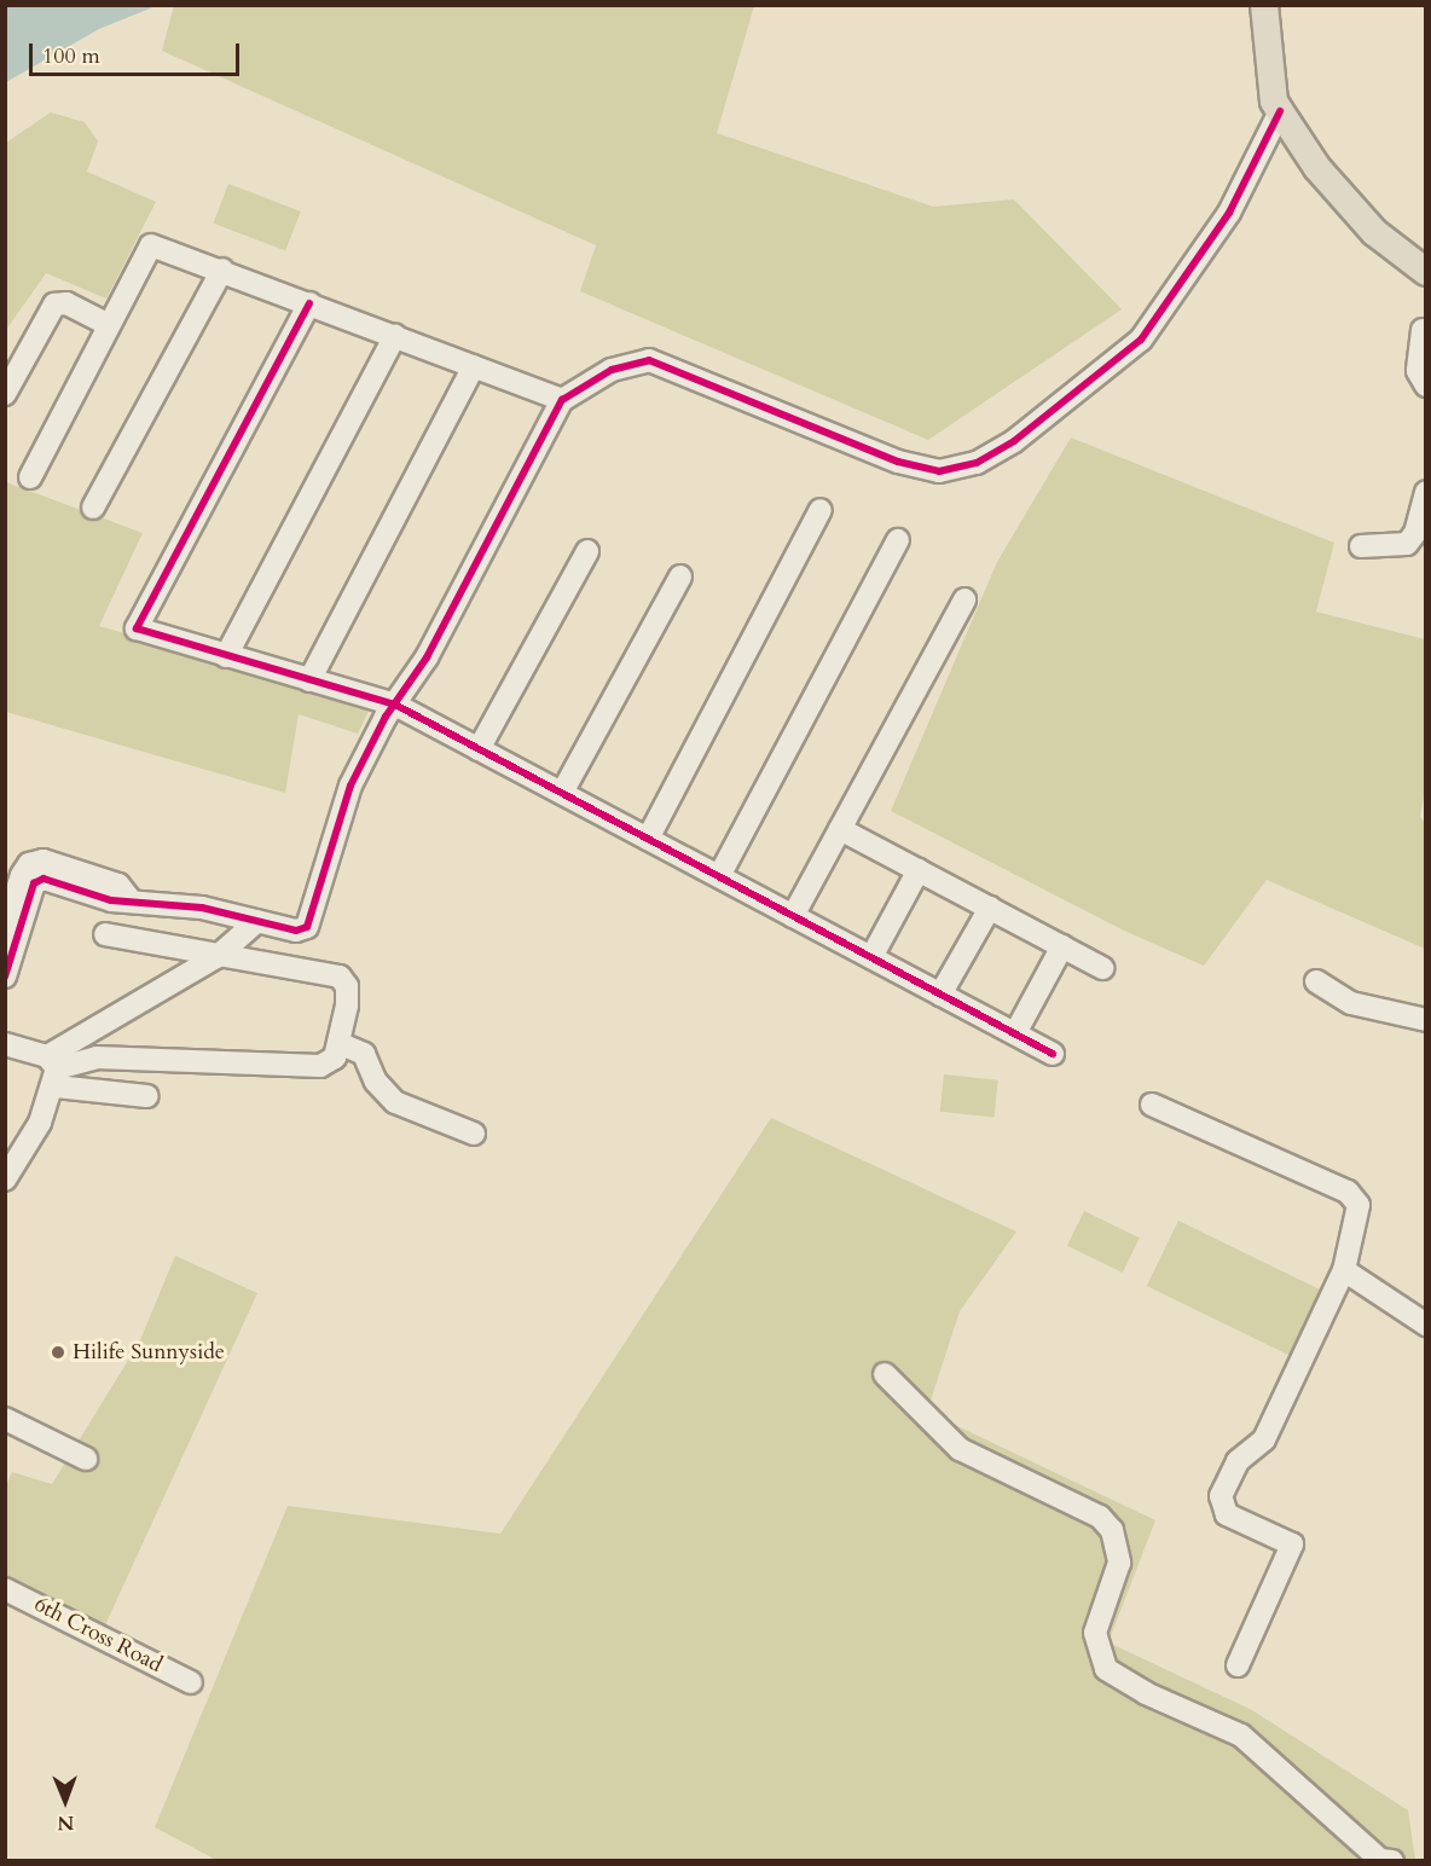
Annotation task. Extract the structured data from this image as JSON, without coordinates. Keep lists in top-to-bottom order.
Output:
{
  "streets": {
    "street": ["6th Cross Road"]
  },
  "places": ["Hilife Sunnyside"],
  "scale_bar": "100 m",
  "north": "bottom"
}
